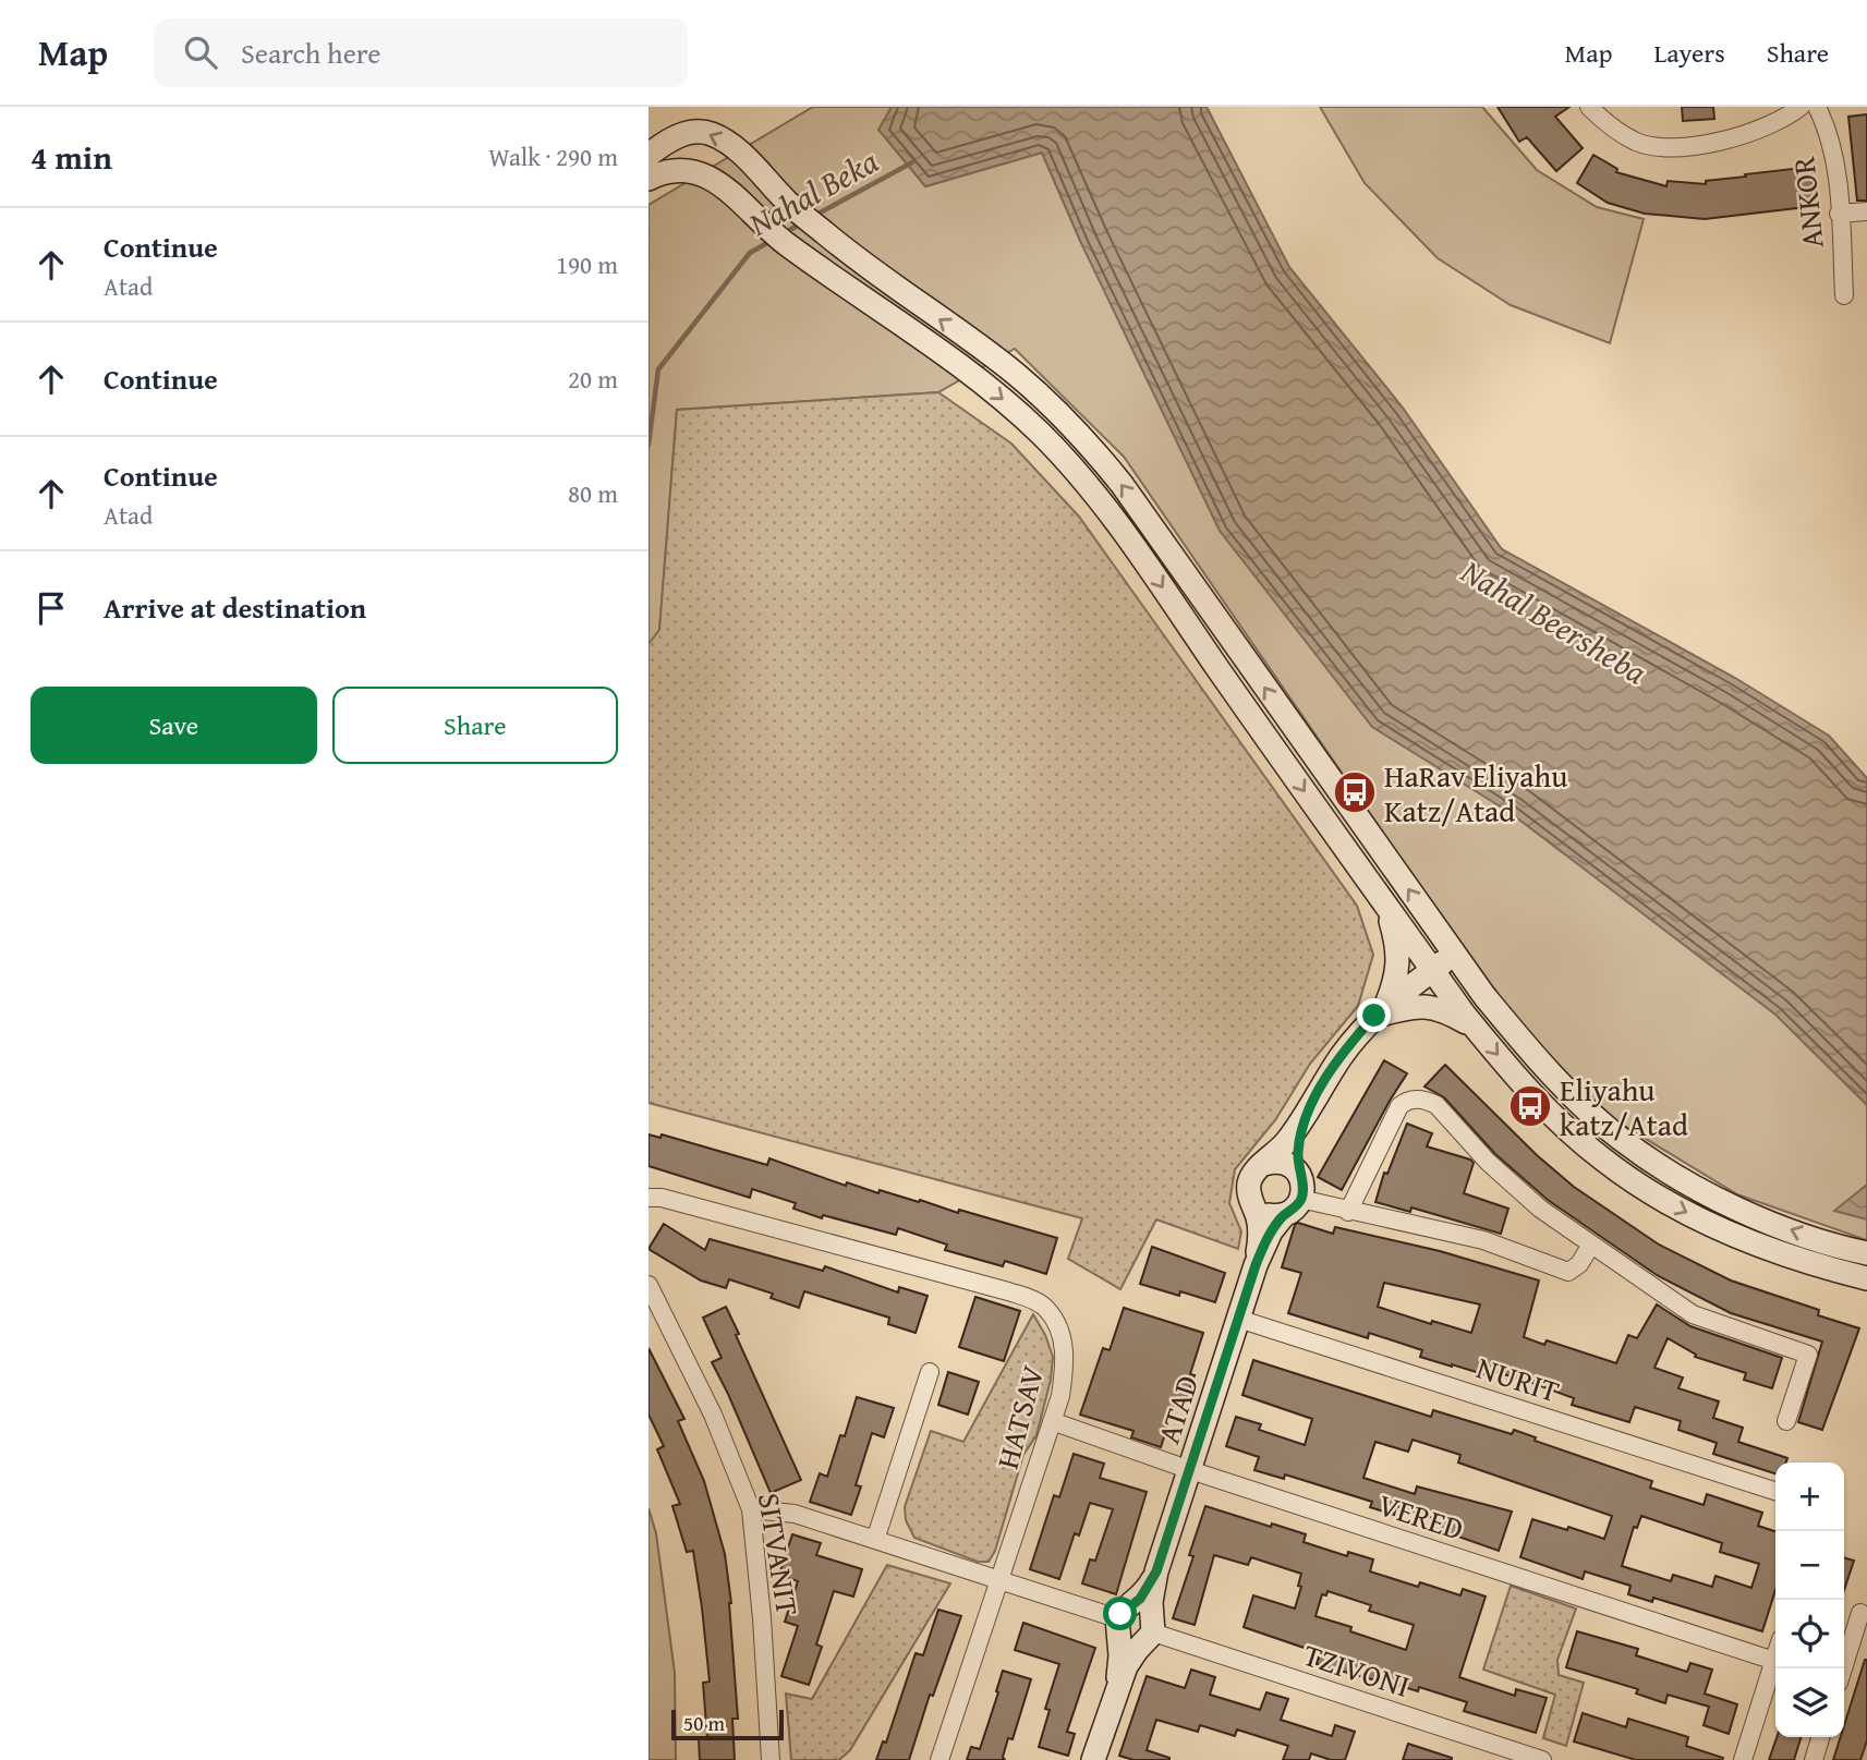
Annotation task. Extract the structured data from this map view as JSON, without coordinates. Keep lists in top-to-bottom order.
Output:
{
  "streets": {
    "street": [
      "ANKOR",
      "NURIT",
      "ATAD",
      "HATSAV",
      "VERED",
      "SITVANIT",
      "TZIVONI"
    ]
  },
  "crossings": [
    ["NURIT", "ATAD"],
    ["ATAD", "VERED"],
    ["ATAD", "TZIVONI"],
    ["HATSAV", "VERED"]
  ],
  "water": ["Nahal Beka", "Nahal Beersheba"],
  "places": {
    "bus stop": ["HaRav Eliyahu Katz/Atad", "Eliyahu katz/Atad"]
  },
  "scale_bar": "50 m",
  "page": {
    "header": "Map",
    "search": "Search here",
    "nav": ["Map", "Layers", "Share"],
    "heading": ["4 min", "Walk · 290 m"],
    "list": [
      ["Continue", "Atad", "190 m"],
      ["Continue", "20 m"],
      ["Continue", "Atad", "80 m"],
      "Arrive at destination"
    ],
    "buttons": ["Save", "Share"],
    "map_buttons": ["+", "−"],
    "scale": "50 m"
  }
}
